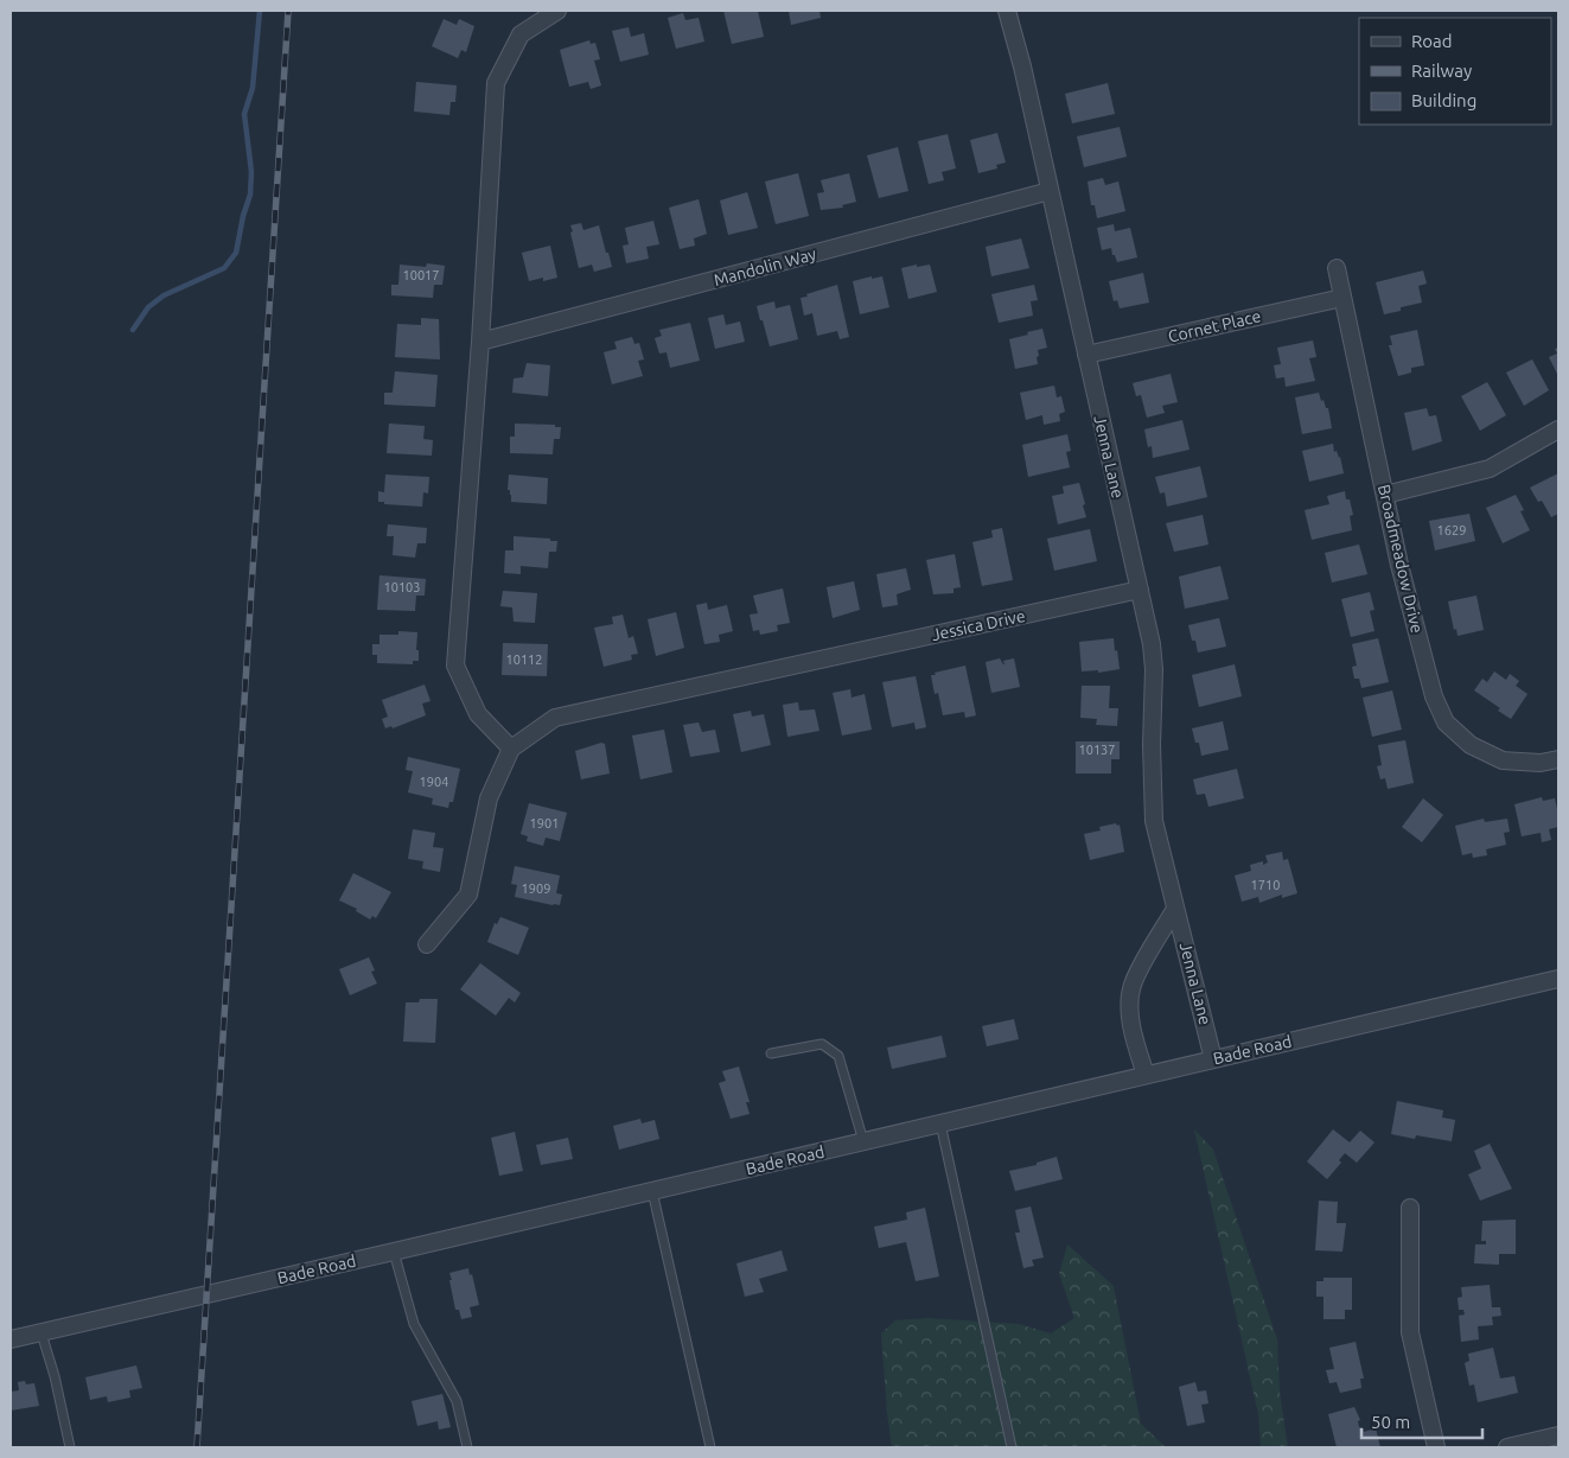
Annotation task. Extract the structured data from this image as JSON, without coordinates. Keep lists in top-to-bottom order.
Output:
{
  "streets": {
    "street": [
      "Mandolin Way",
      "Cornet Place",
      "Jenna Lane",
      "Broadmeadow Drive",
      "Jessica Drive",
      "Bade Road"
    ]
  },
  "crossings": [
    ["Mandolin Way", "Jenna Lane"],
    ["Cornet Place", "Jenna Lane"],
    ["Cornet Place", "Broadmeadow Drive"],
    ["Jenna Lane", "Jessica Drive"],
    ["Jenna Lane", "Bade Road"]
  ],
  "house_numbers": [
    "10017",
    "1629",
    "10103",
    "10112",
    "10137",
    "1904",
    "1901",
    "1710",
    "1909"
  ],
  "legend": ["Road", "Railway", "Building"],
  "scale_bar": "50 m"
}
